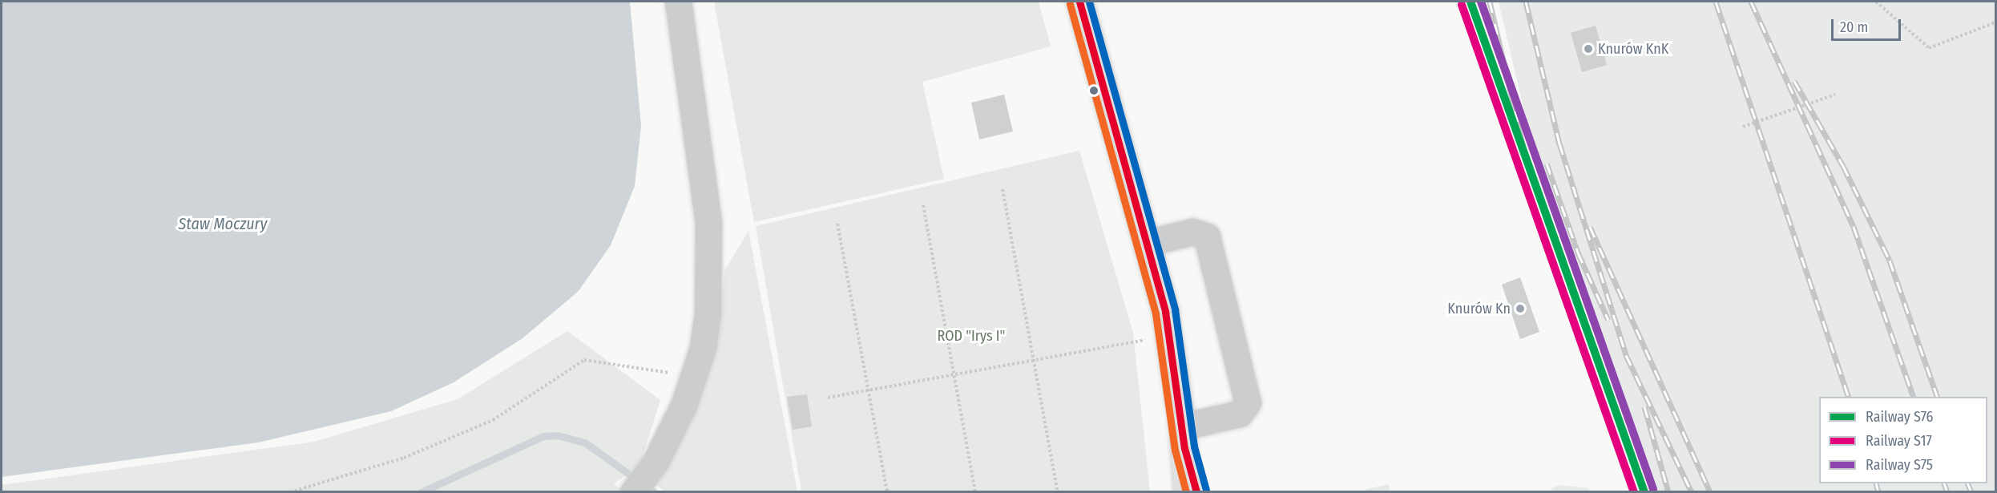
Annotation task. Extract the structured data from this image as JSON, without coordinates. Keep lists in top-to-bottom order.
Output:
{
  "water": ["Staw Moczury"],
  "parks": ["ROD \"Irys I\""],
  "places": ["Knurów KnK", "Knurów Kn"],
  "lines": ["rail line S76", "rail line S75", "rail line S17"],
  "legend": ["Railway S76", "Railway S17", "Railway S75"],
  "scale_bar": "20 m"
}
